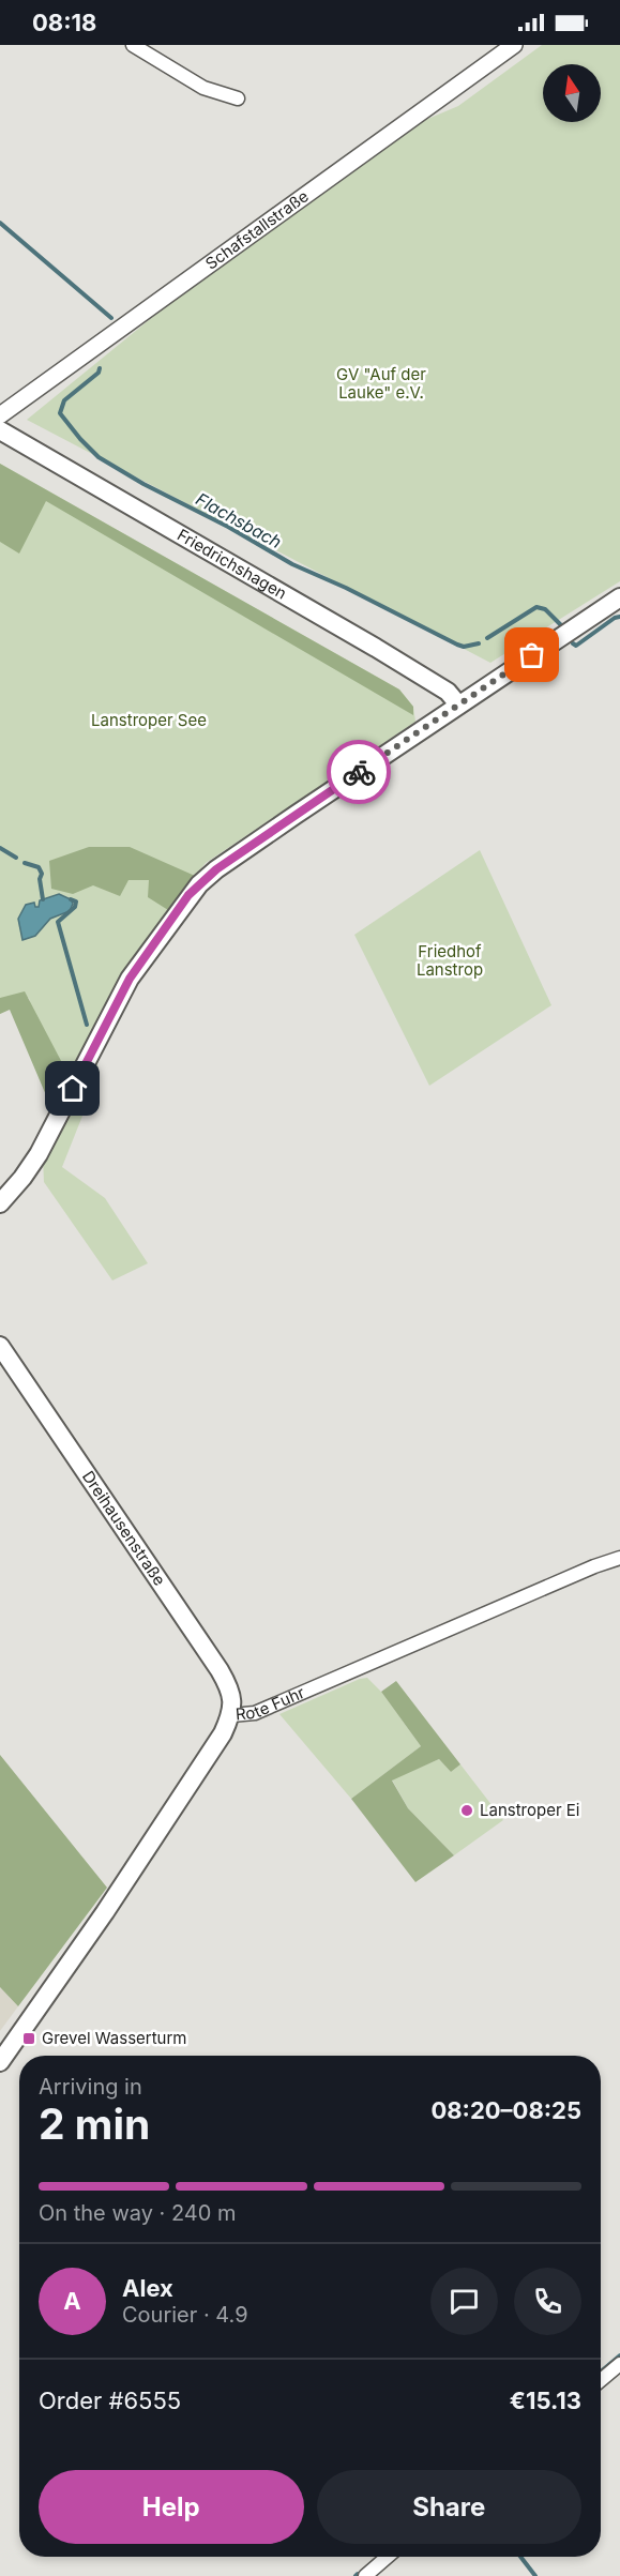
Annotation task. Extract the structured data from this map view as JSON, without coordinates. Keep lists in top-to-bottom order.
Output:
{
  "streets": {
    "main road": ["Friedrichshagen", "Dreihausenstraße", "Rote Fuhr"],
    "street": ["Schafstallstraße"]
  },
  "crossings": [
    ["Dreihausenstraße", "Rote Fuhr"]
  ],
  "water": ["Flachsbach"],
  "parks": ["GV \"Auf der Lauke\" e.V.", "Lanstroper See", "Friedhof Lanstrop"],
  "places": {
    "other": ["Lanstroper Ei"],
    "transit": ["Grevel Wasserturm"]
  },
  "north": "top",
  "page": {
    "status": "08:18",
    "heading": ["2 min", "Arriving in", "08:20–08:25"],
    "panel": [
      "Alex",
      "Courier · 4.9",
      "Order #6555",
      "€15.13"
    ],
    "bar": "On the way · 240 m",
    "round": "A",
    "buttons": ["Help", "Share"]
  }
}
